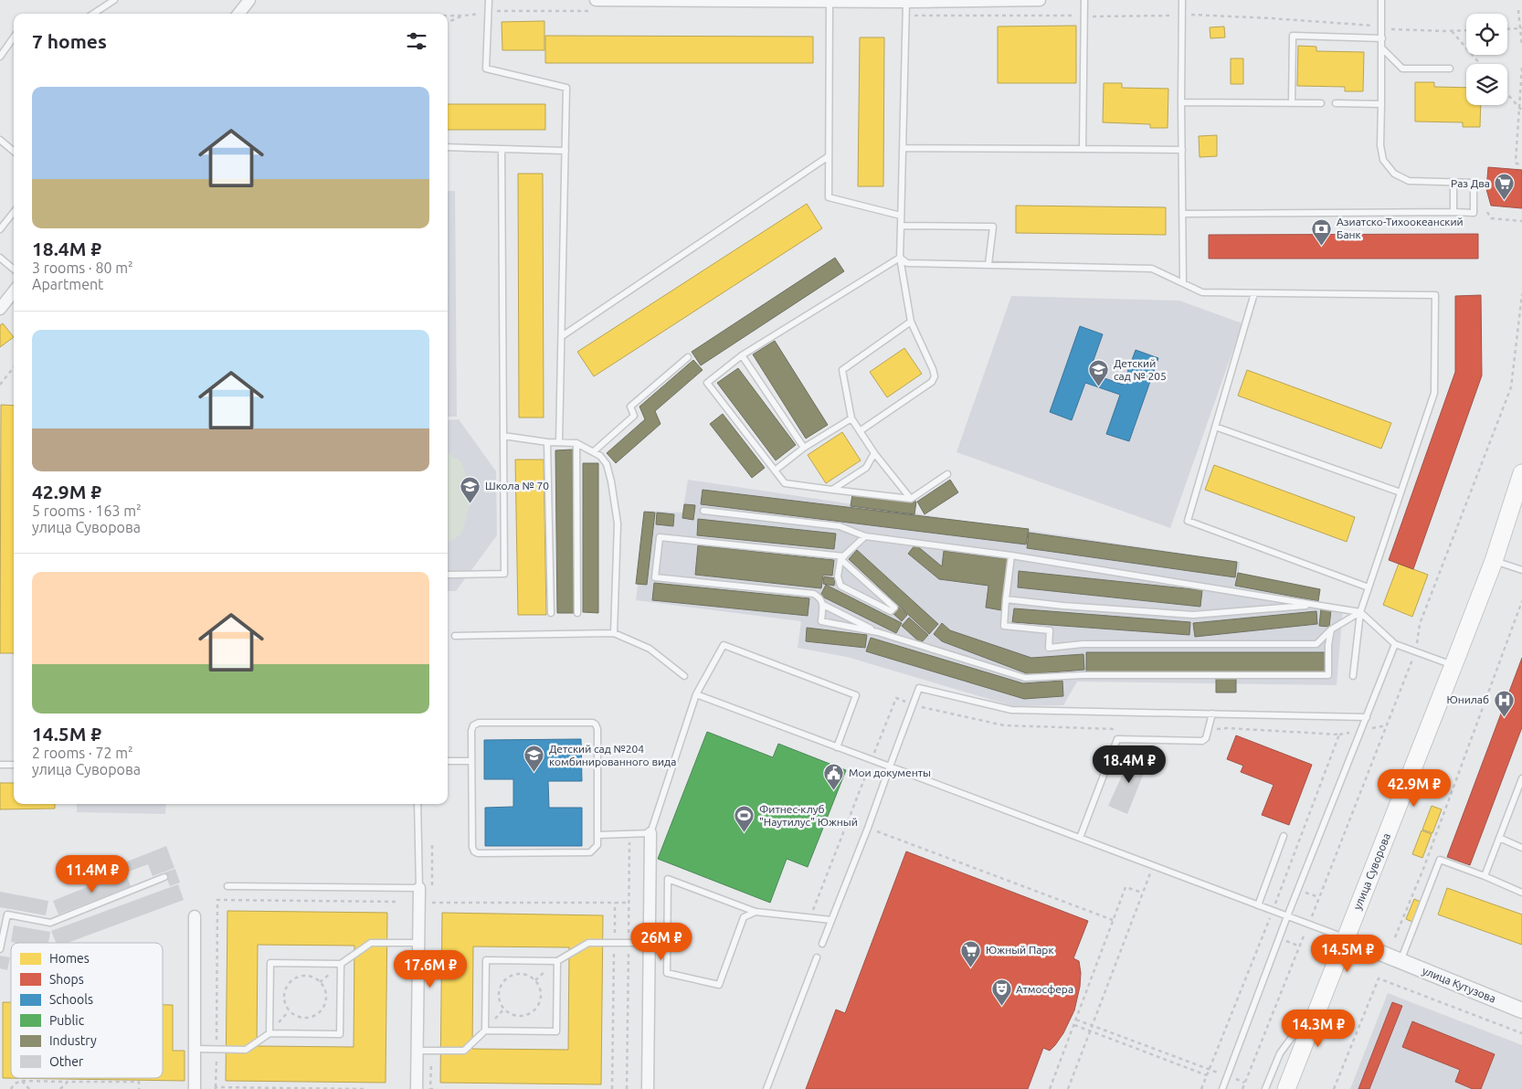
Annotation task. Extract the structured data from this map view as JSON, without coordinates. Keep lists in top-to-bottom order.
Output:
{
  "streets": {
    "main road": ["улица Суворова"],
    "street": ["улица Кутузова"]
  },
  "crossings": [
    ["улица Суворова", "улица Кутузова"]
  ],
  "places": {
    "supermarket": ["Раз Два", "Южный Парк"],
    "bank": ["Азиатско-Тихоокеанский Банк"],
    "school or university": ["Детский сад № 205", "Школа № 70", "Детский сад №204 комбинированного вида"],
    "hospital": ["Юнилаб"],
    "public building": ["Мои документы"],
    "sports": ["Фитнес-клуб \"Наутилус\" Южный"],
    "theatre": ["Атмосфера"]
  },
  "legend": [
    "Homes",
    "Shops",
    "Schools",
    "Public",
    "Industry",
    "Other"
  ],
  "page": {
    "heading": "7 homes",
    "list": [
      {
        "name": "18.4M ₽",
        "note": "3 rooms · 80 m² · Apartment"
      },
      {
        "name": "42.9M ₽",
        "note": "5 rooms · 163 m² · улица Суворова"
      },
      {
        "name": "14.5M ₽",
        "note": "2 rooms · 72 m² · улица Суворова"
      }
    ],
    "price": [
      "18.4M ₽",
      "42.9M ₽",
      "11.4M ₽",
      "26M ₽",
      "14.5M ₽",
      "17.6M ₽",
      "14.3M ₽"
    ]
  }
}
